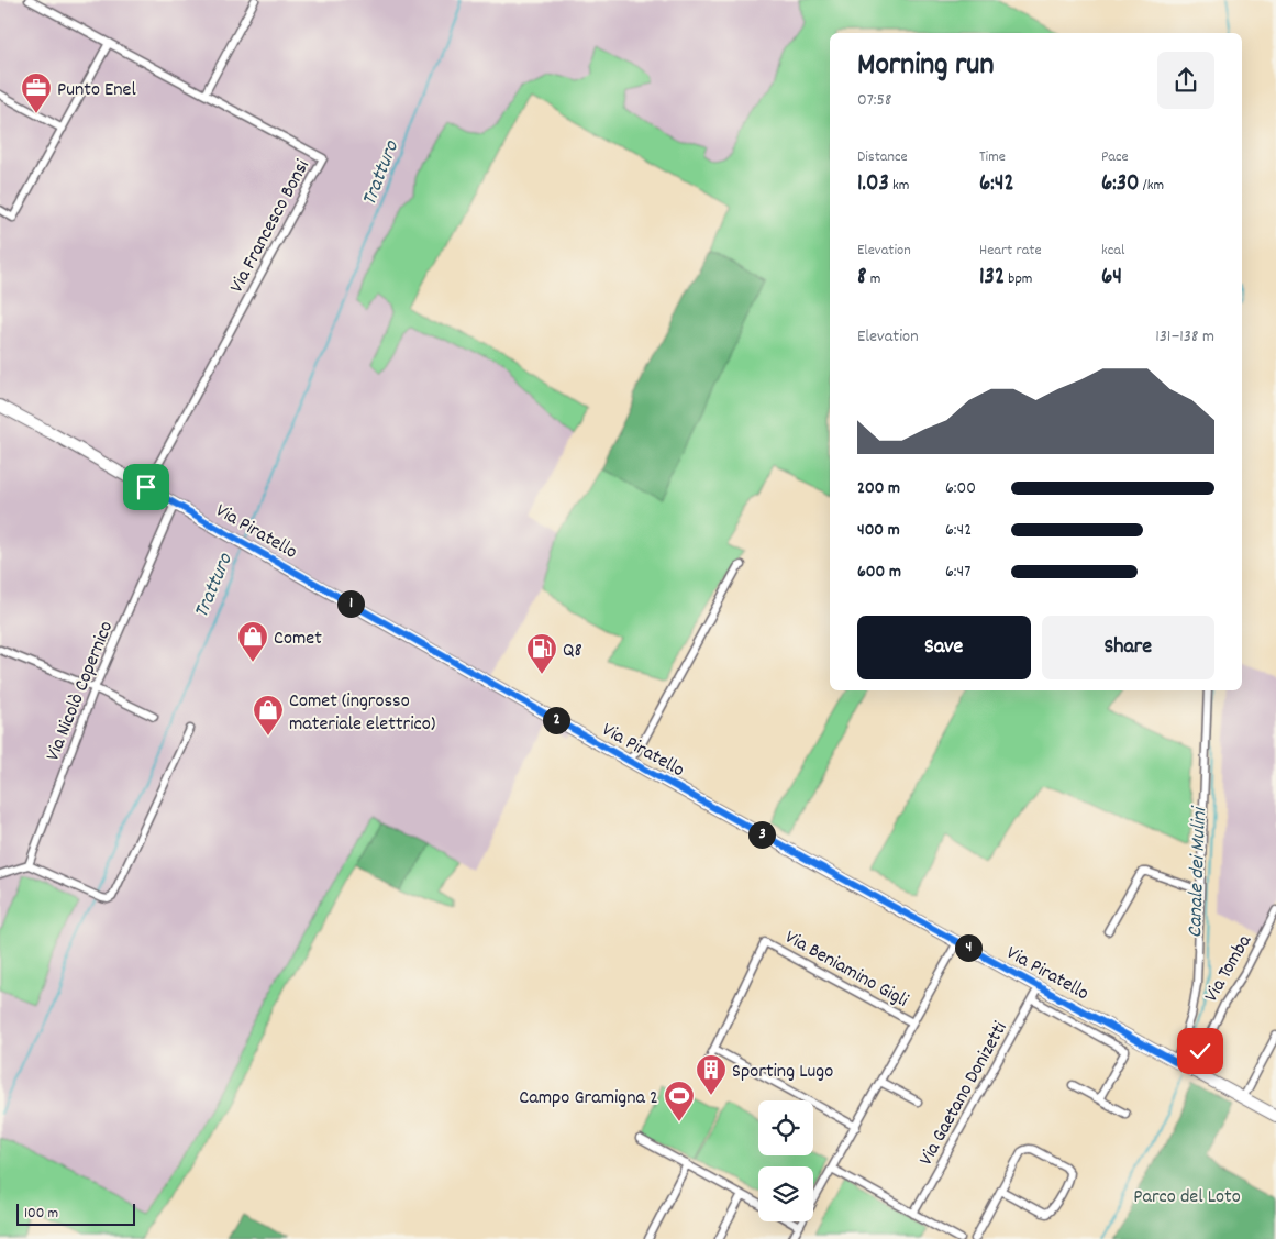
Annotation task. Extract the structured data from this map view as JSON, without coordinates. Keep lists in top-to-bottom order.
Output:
{
  "streets": {
    "main road": ["Via Piratello"],
    "street": [
      "Via Francesco Bonsi",
      "Via Nicolò Copernico",
      "Via Beniamino Gigli",
      "Via Tomba",
      "Via Gaetano Donizetti"
    ]
  },
  "crossings": [
    ["Via Francesco Bonsi", "Via Piratello"],
    ["Via Piratello", "Via Nicolò Copernico"],
    ["Via Piratello", "Via Tomba"],
    ["Via Piratello", "Via Gaetano Donizetti"]
  ],
  "water": ["Tratturo", "Canale dei Mulini"],
  "parks": ["Parco del Loto"],
  "places": {
    "office": ["Punto Enel"],
    "shop": ["Comet", "Comet (ingrosso materiale elettrico)"],
    "fuel station": ["Q8"],
    "building": ["Sporting Lugo"],
    "sports": ["Campo Gramigna 2"]
  },
  "scale_bar": "100 m",
  "page": {
    "heading": ["Morning run", "07:58"],
    "stats": [
      ["Distance", "1.03 km"],
      ["Time", "6:42"],
      ["Pace", "6:30 /km"],
      ["Elevation", "8 m"],
      ["Heart rate", "132 bpm"],
      ["kcal", "64"]
    ],
    "chart": ["Elevation", "131–138 m"],
    "list": [
      {
        "name": "200 m",
        "note": "6:00"
      },
      {
        "name": "400 m",
        "note": "6:42"
      },
      {
        "name": "600 m",
        "note": "6:47"
      }
    ],
    "pins": [
      "1",
      "2",
      "3",
      "4"
    ],
    "buttons": ["Save", "Share"],
    "scale": "100 m"
  }
}
